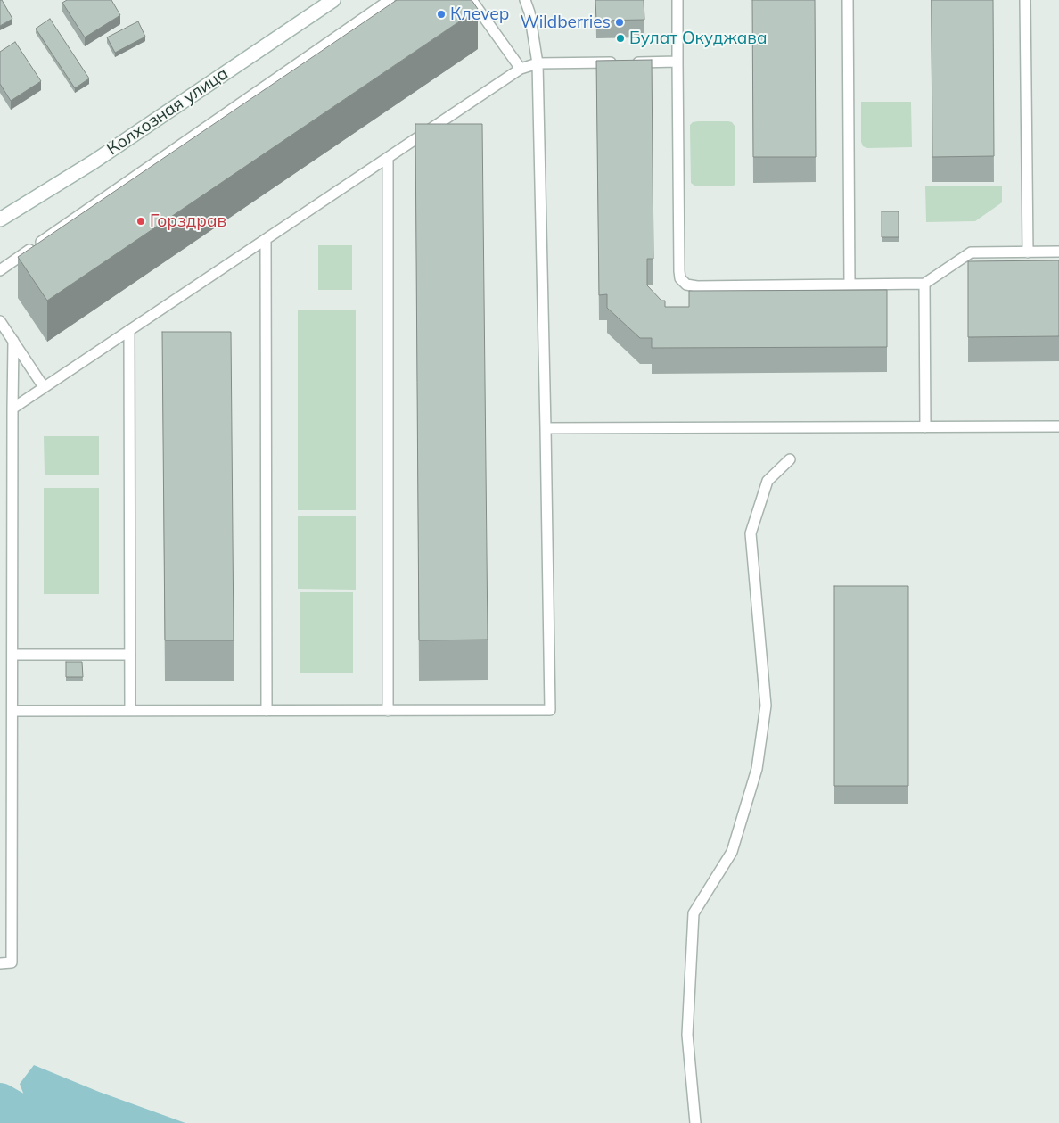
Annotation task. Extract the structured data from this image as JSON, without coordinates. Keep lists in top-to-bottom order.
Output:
{
  "streets": {
    "main road": ["Колхозная улица"]
  },
  "places": [
    "Клеvер",
    "Wildberries",
    "Булат Окуджава",
    "Горздрав"
  ]
}
